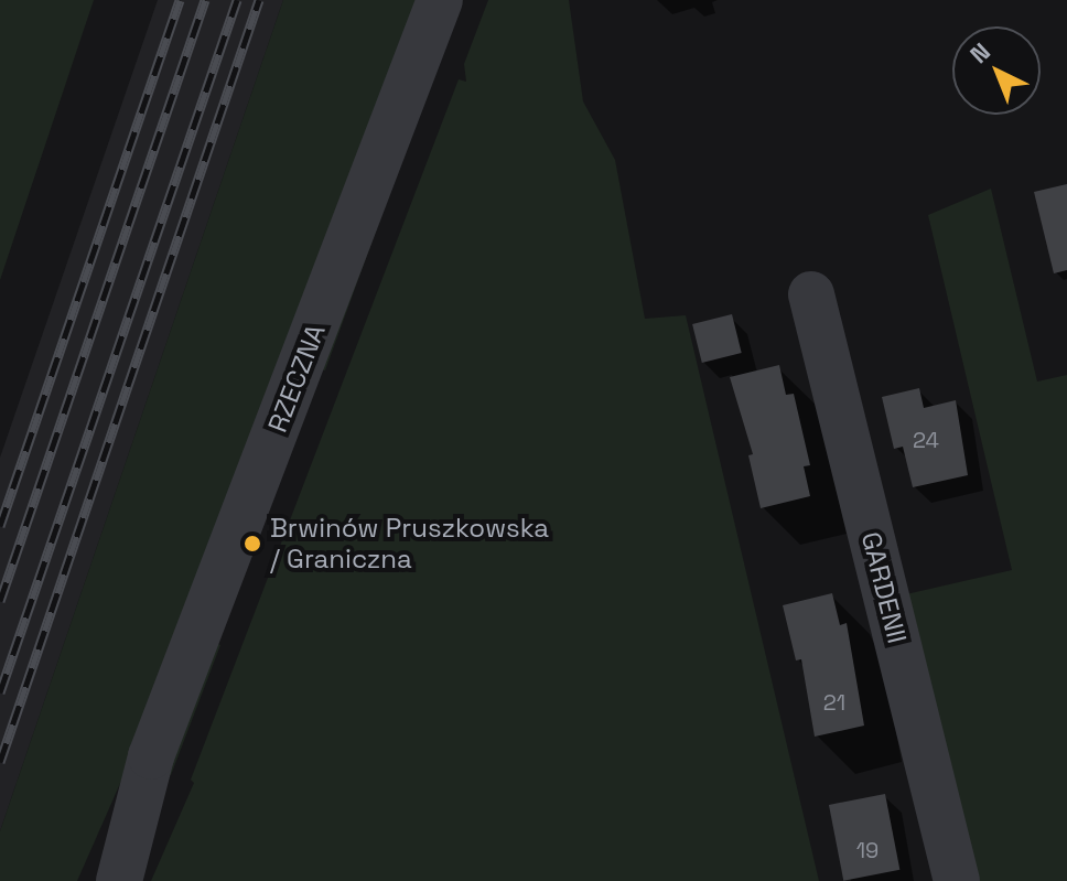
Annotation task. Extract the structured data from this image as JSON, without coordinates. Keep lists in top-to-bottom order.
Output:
{
  "streets": {
    "street": ["RZECZNA", "GARDENII"]
  },
  "places": ["Brwinów Pruszkowska / Graniczna"],
  "house_numbers": ["24", "21", "19"],
  "north": "top left"
}
